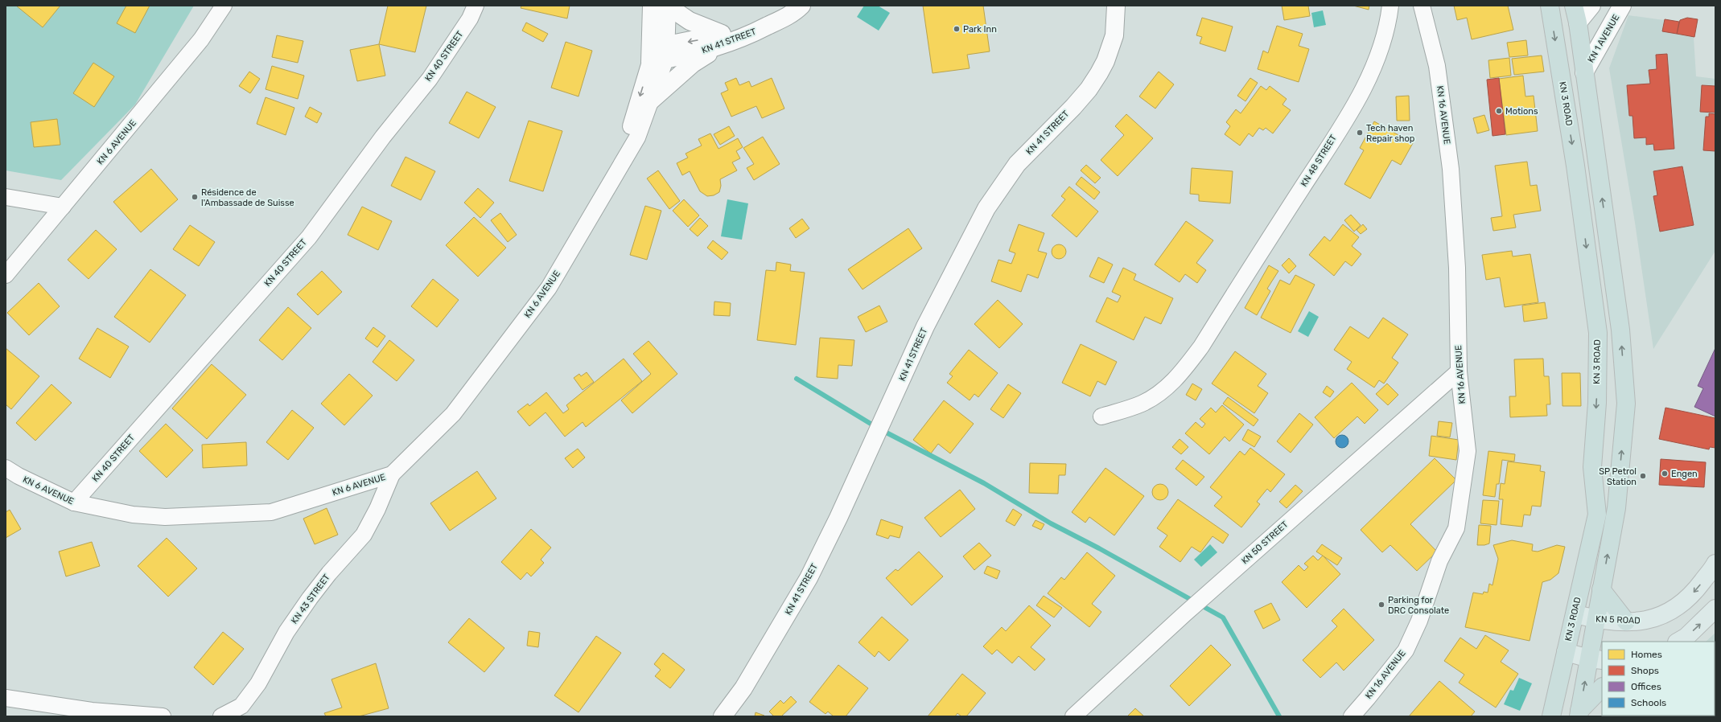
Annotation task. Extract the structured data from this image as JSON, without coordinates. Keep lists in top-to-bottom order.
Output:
{
  "streets": {
    "highway": ["KN 3 ROAD"],
    "main road": [
      "KN 1 AVENUE",
      "KN 41 STREET",
      "KN 6 AVENUE",
      "KN 5 ROAD"
    ],
    "street": [
      "KN 40 STREET",
      "KN 16 AVENUE",
      "KN 48 STREET",
      "KN 50 STREET",
      "KN 43 STREET"
    ]
  },
  "crossings": [
    ["KN 41 STREET", "KN 6 AVENUE"],
    ["KN 40 STREET", "KN 6 AVENUE"],
    ["KN 3 ROAD", "KN 5 ROAD"],
    ["KN 16 AVENUE", "KN 50 STREET"],
    ["KN 6 AVENUE", "KN 43 STREET"]
  ],
  "places": [
    "Park Inn",
    "Motions",
    "Tech haven Repair shop",
    "Résidence de l'Ambassade de Suisse",
    "Engen",
    "SP Petrol Station",
    "Parking for DRC Consolate"
  ],
  "legend": [
    "Homes",
    "Shops",
    "Offices",
    "Schools"
  ]
}
